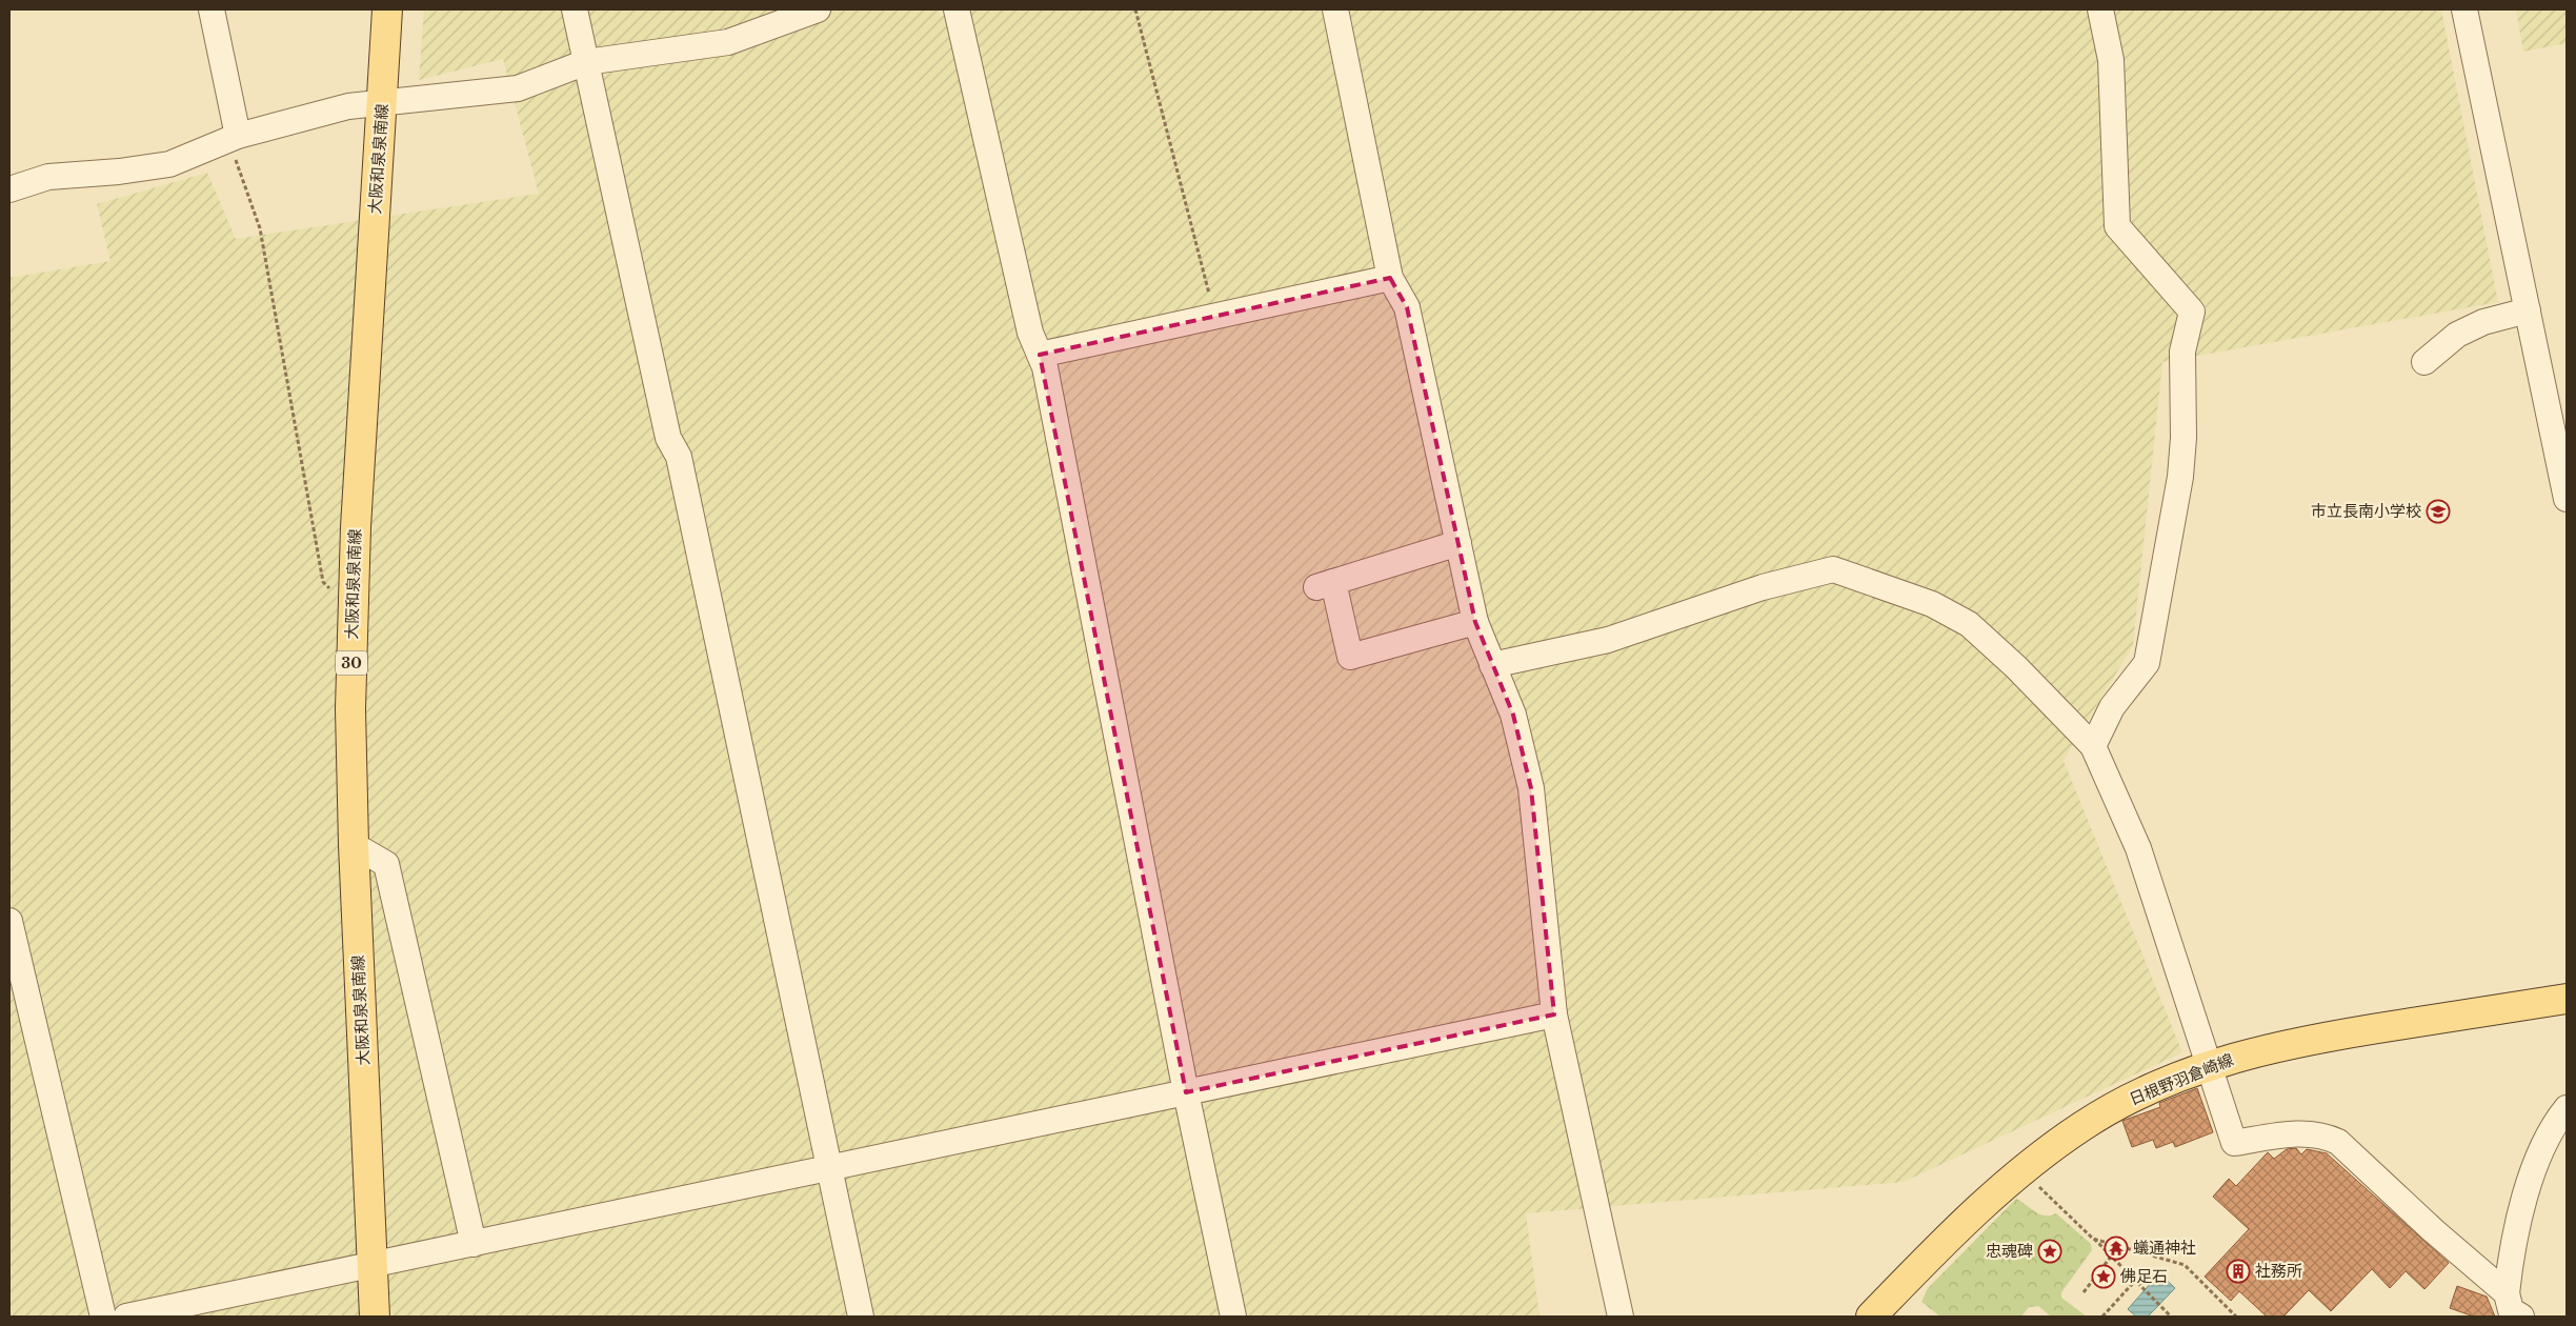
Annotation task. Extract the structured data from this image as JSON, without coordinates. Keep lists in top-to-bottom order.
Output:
{
  "streets": {
    "main road": ["大阪和泉泉南線", "30", "日根野羽倉崎線"]
  },
  "places": {
    "school or university": ["市立長南小学校"],
    "temple": ["蟻通神社"],
    "place": ["忠魂碑", "佛足石"],
    "building": ["社務所"]
  }
}
